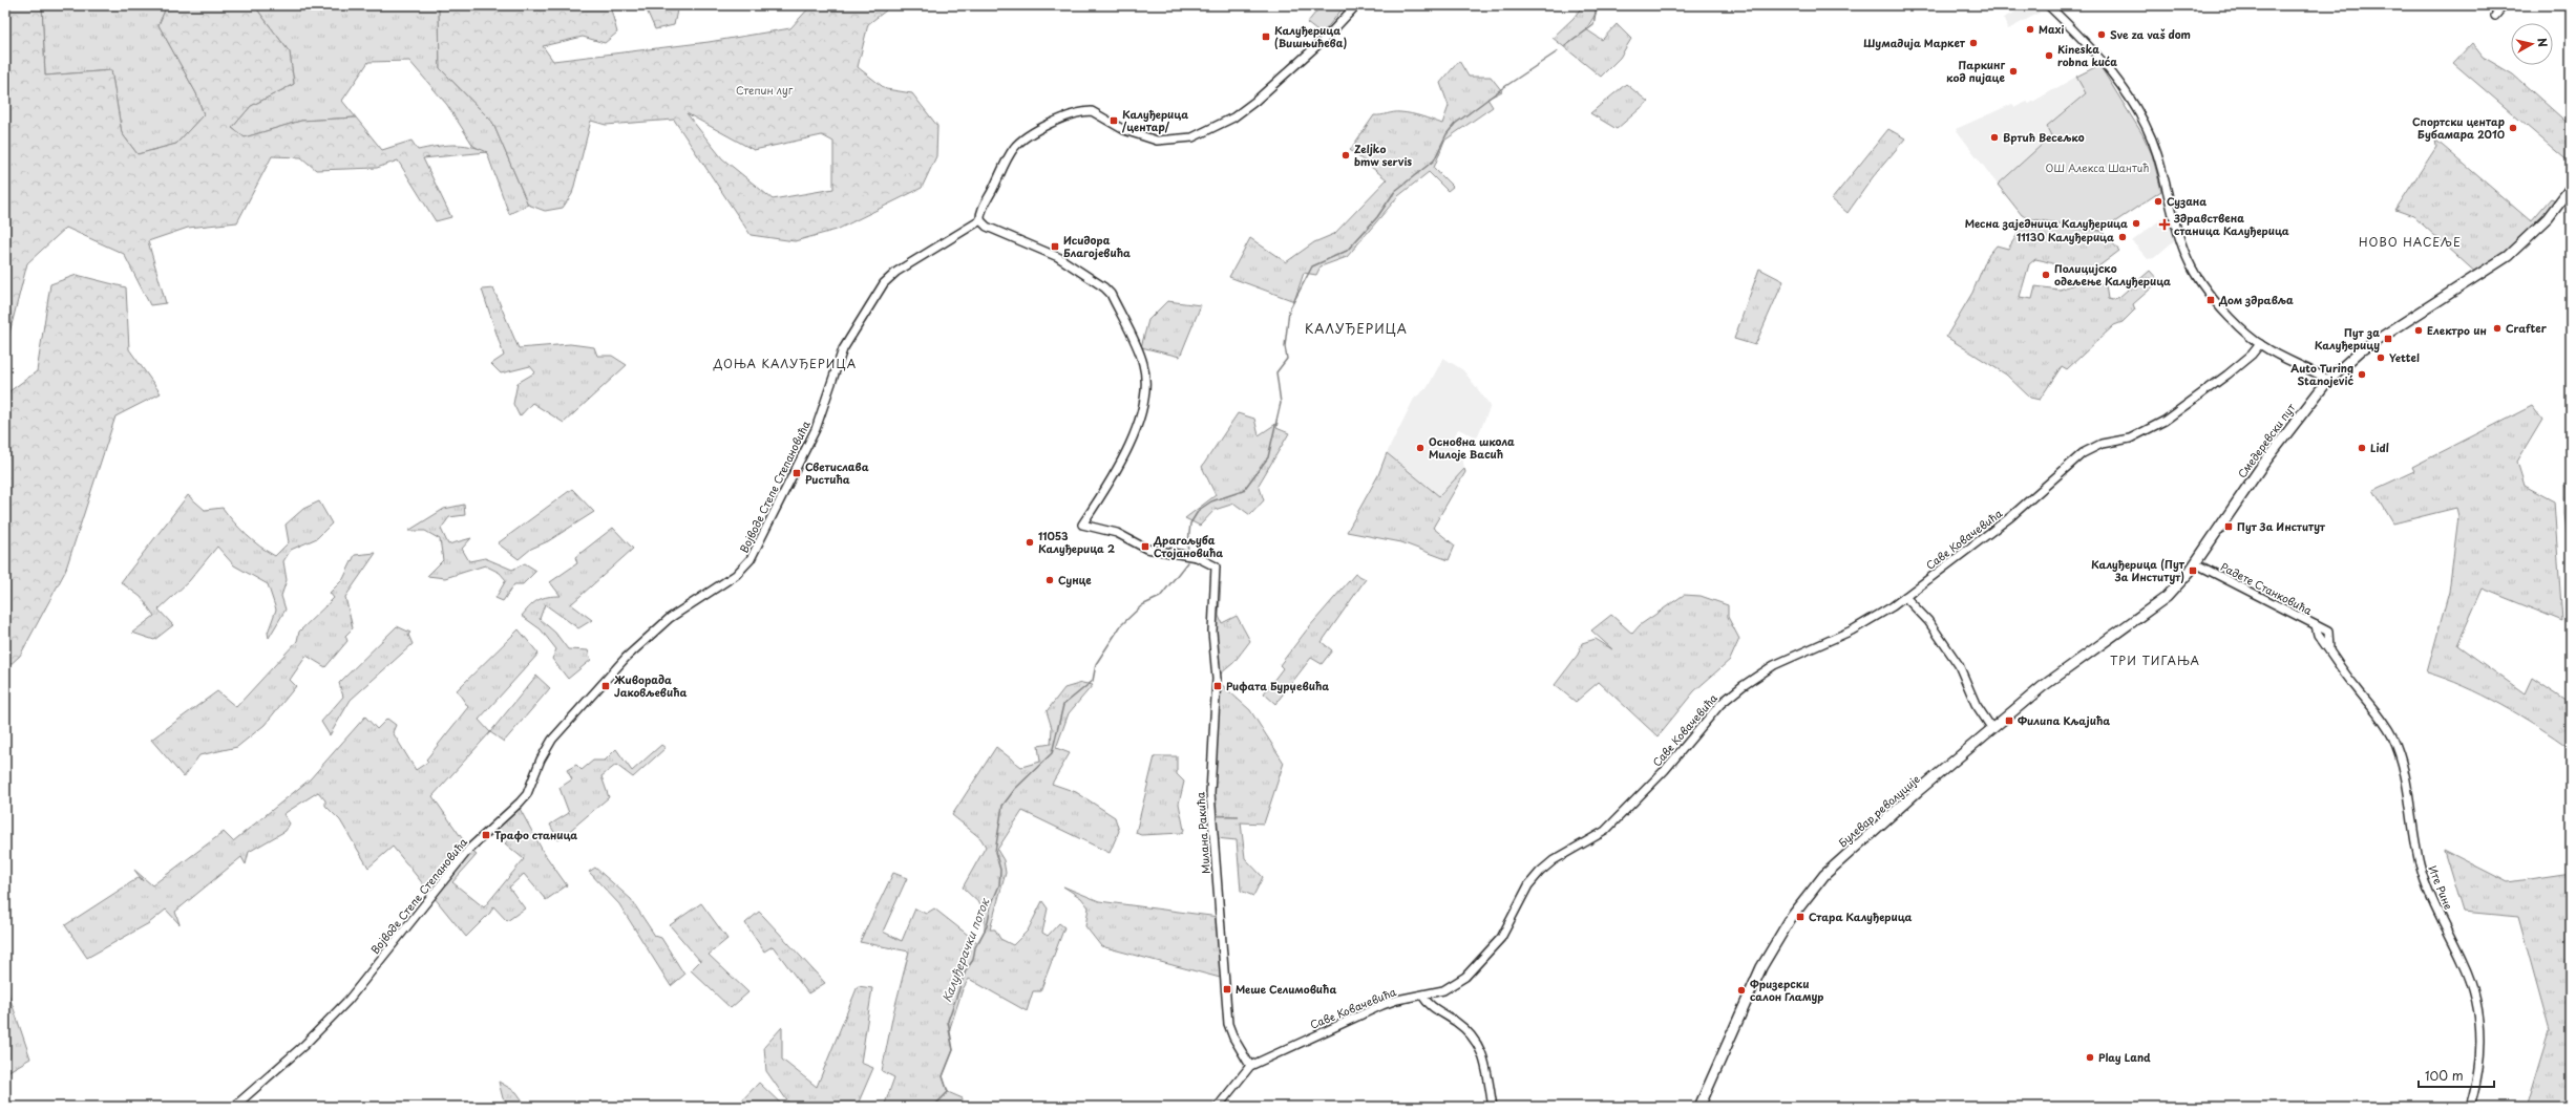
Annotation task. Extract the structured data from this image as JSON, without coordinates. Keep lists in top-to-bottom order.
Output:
{
  "streets": {
    "main road": ["Смедеревски пут", "Булевар револуције"],
    "street": [
      "Војводе Степе Степановића",
      "Саве Ковачевића",
      "Радете Станковића",
      "Милана Ракића",
      "Ите Рине"
    ]
  },
  "crossings": [
    ["Смедеревски пут", "Радете Станковића"],
    ["Смедеревски пут", "Булевар револуције"],
    ["Војводе Степе Степановића", "Милана Ракића"],
    ["Саве Ковачевића", "Милана Ракића"],
    ["Радете Станковића", "Ите Рине"]
  ],
  "districts": [
    "НОВО НАСЕЉЕ",
    "КАЛУЂЕРИЦА",
    "ДОЊА КАЛУЂЕРИЦА",
    "ТРИ ТИГАЊА"
  ],
  "water": ["Калуђерачки поток"],
  "parks": ["Степин луг", "ОШ Алекса Шантић"],
  "places": {
    "other": [
      "Maxi",
      "Sve za vaš dom",
      "Шумадија Маркет",
      "Kineska robna kuća",
      "Паркинг код пијаце",
      "Спортски центар Бубамара 2010",
      "Вртић Весељко",
      "Zeljko bmw servis",
      "Сузана",
      "Месна заједница Калуђерица",
      "11130 Калуђерица",
      "Полицијско одељење Калуђерица",
      "Crafter",
      "Електро ин",
      "Yettel",
      "Auto Turing Stanojević",
      "Основна школа Милоје Васић",
      "Lidl",
      "11053 Калуђерица 2",
      "Сунце",
      "Фризерски салон Гламур",
      "Play Land"
    ],
    "transit": [
      "Калуђерица (Вишњићева)",
      "Калуђерица /центар/",
      "Исидора Благојевића",
      "Дом здравља",
      "Пут за Калуђерицу",
      "Светислава Ристића",
      "Пут За Институт",
      "Драгољуба Стојановића",
      "Калуђерица (Пут За Институт)",
      "Живорада Јаковљевића",
      "Рифата Бурџевића",
      "Филипа Кљајића",
      "Трафо станица",
      "Стара Калуђерица",
      "Меше Селимовића"
    ],
    "health": ["Здравствена станица Калуђерица"]
  },
  "scale_bar": "100 m",
  "north": "right"
}
